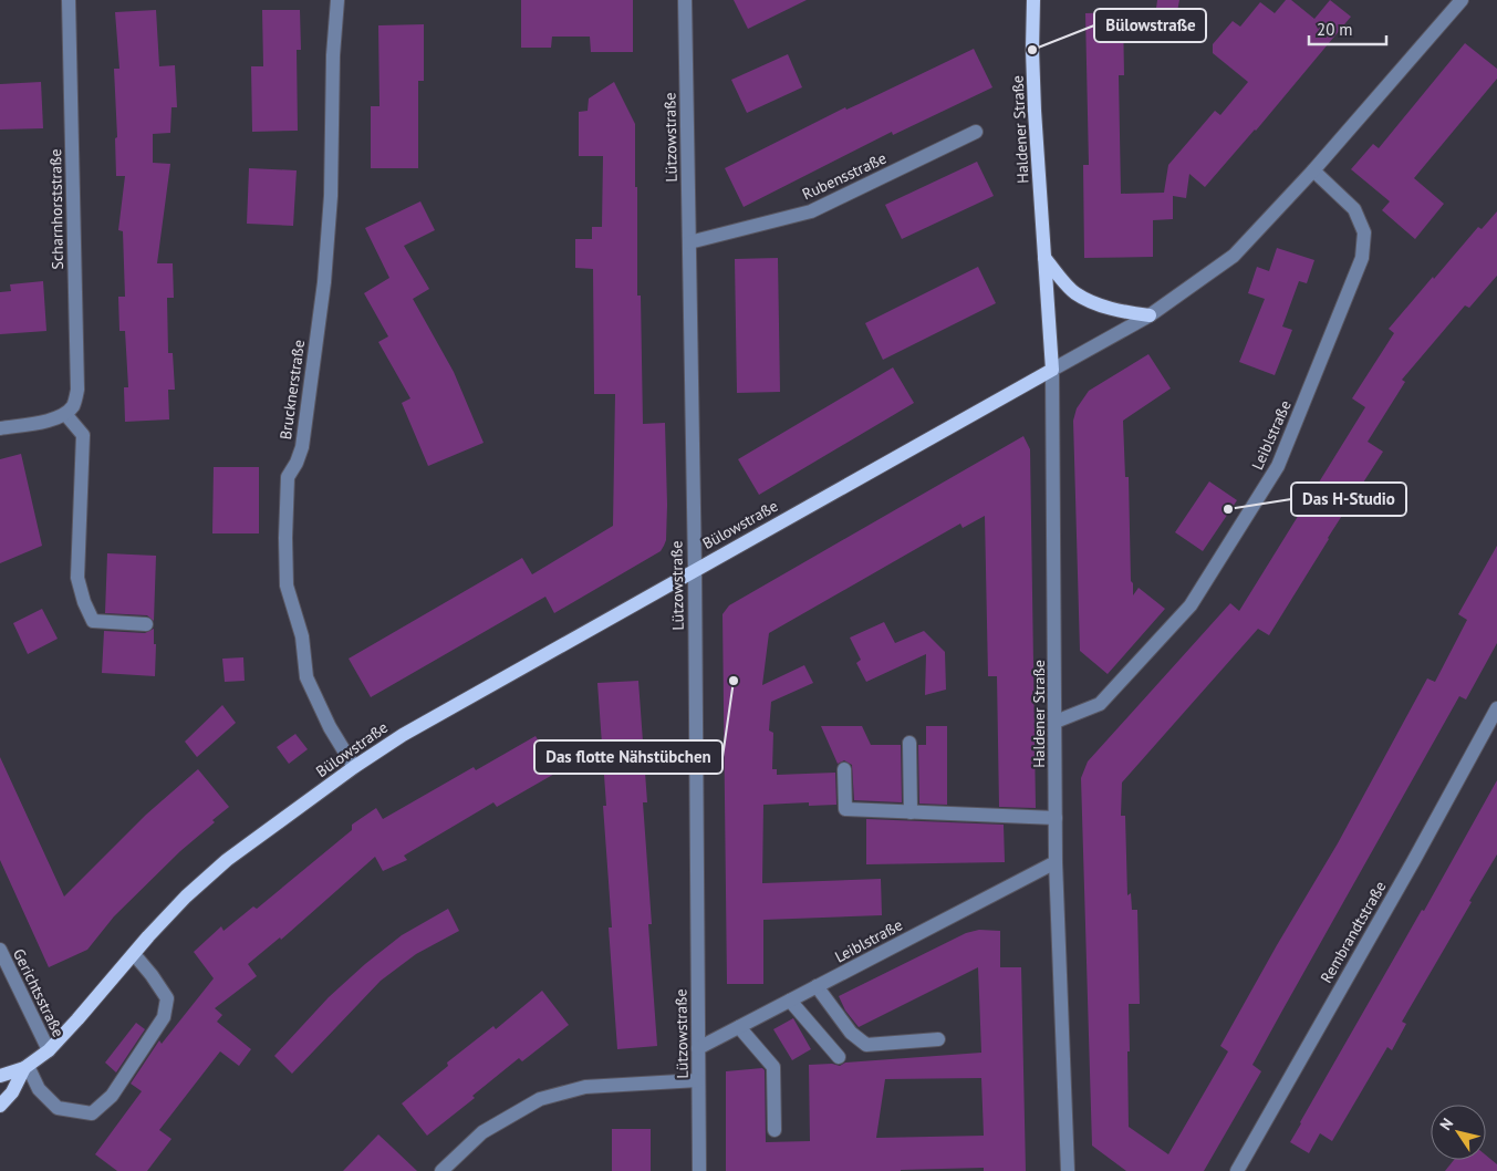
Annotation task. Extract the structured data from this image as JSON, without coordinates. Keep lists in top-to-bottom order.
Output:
{
  "streets": {
    "main road": ["Haldener Straße", "Bülowstraße"],
    "street": [
      "Lützowstraße",
      "Rubensstraße",
      "Scharnhorststraße",
      "Brucknerstraße",
      "Leiblstraße",
      "Rembrandtstraße",
      "Gerichtsstraße"
    ]
  },
  "crossings": [
    ["Haldener Straße", "Leiblstraße"],
    ["Haldener Straße", "Bülowstraße"],
    ["Lützowstraße", "Rubensstraße"],
    ["Lützowstraße", "Leiblstraße"],
    ["Lützowstraße", "Bülowstraße"],
    ["Brucknerstraße", "Bülowstraße"],
    ["Leiblstraße", "Bülowstraße"],
    ["Bülowstraße", "Gerichtsstraße"]
  ],
  "places": ["Bülowstraße", "Das H-Studio", "Das flotte Nähstübchen"],
  "scale_bar": "20 m",
  "north": "top left"
}
